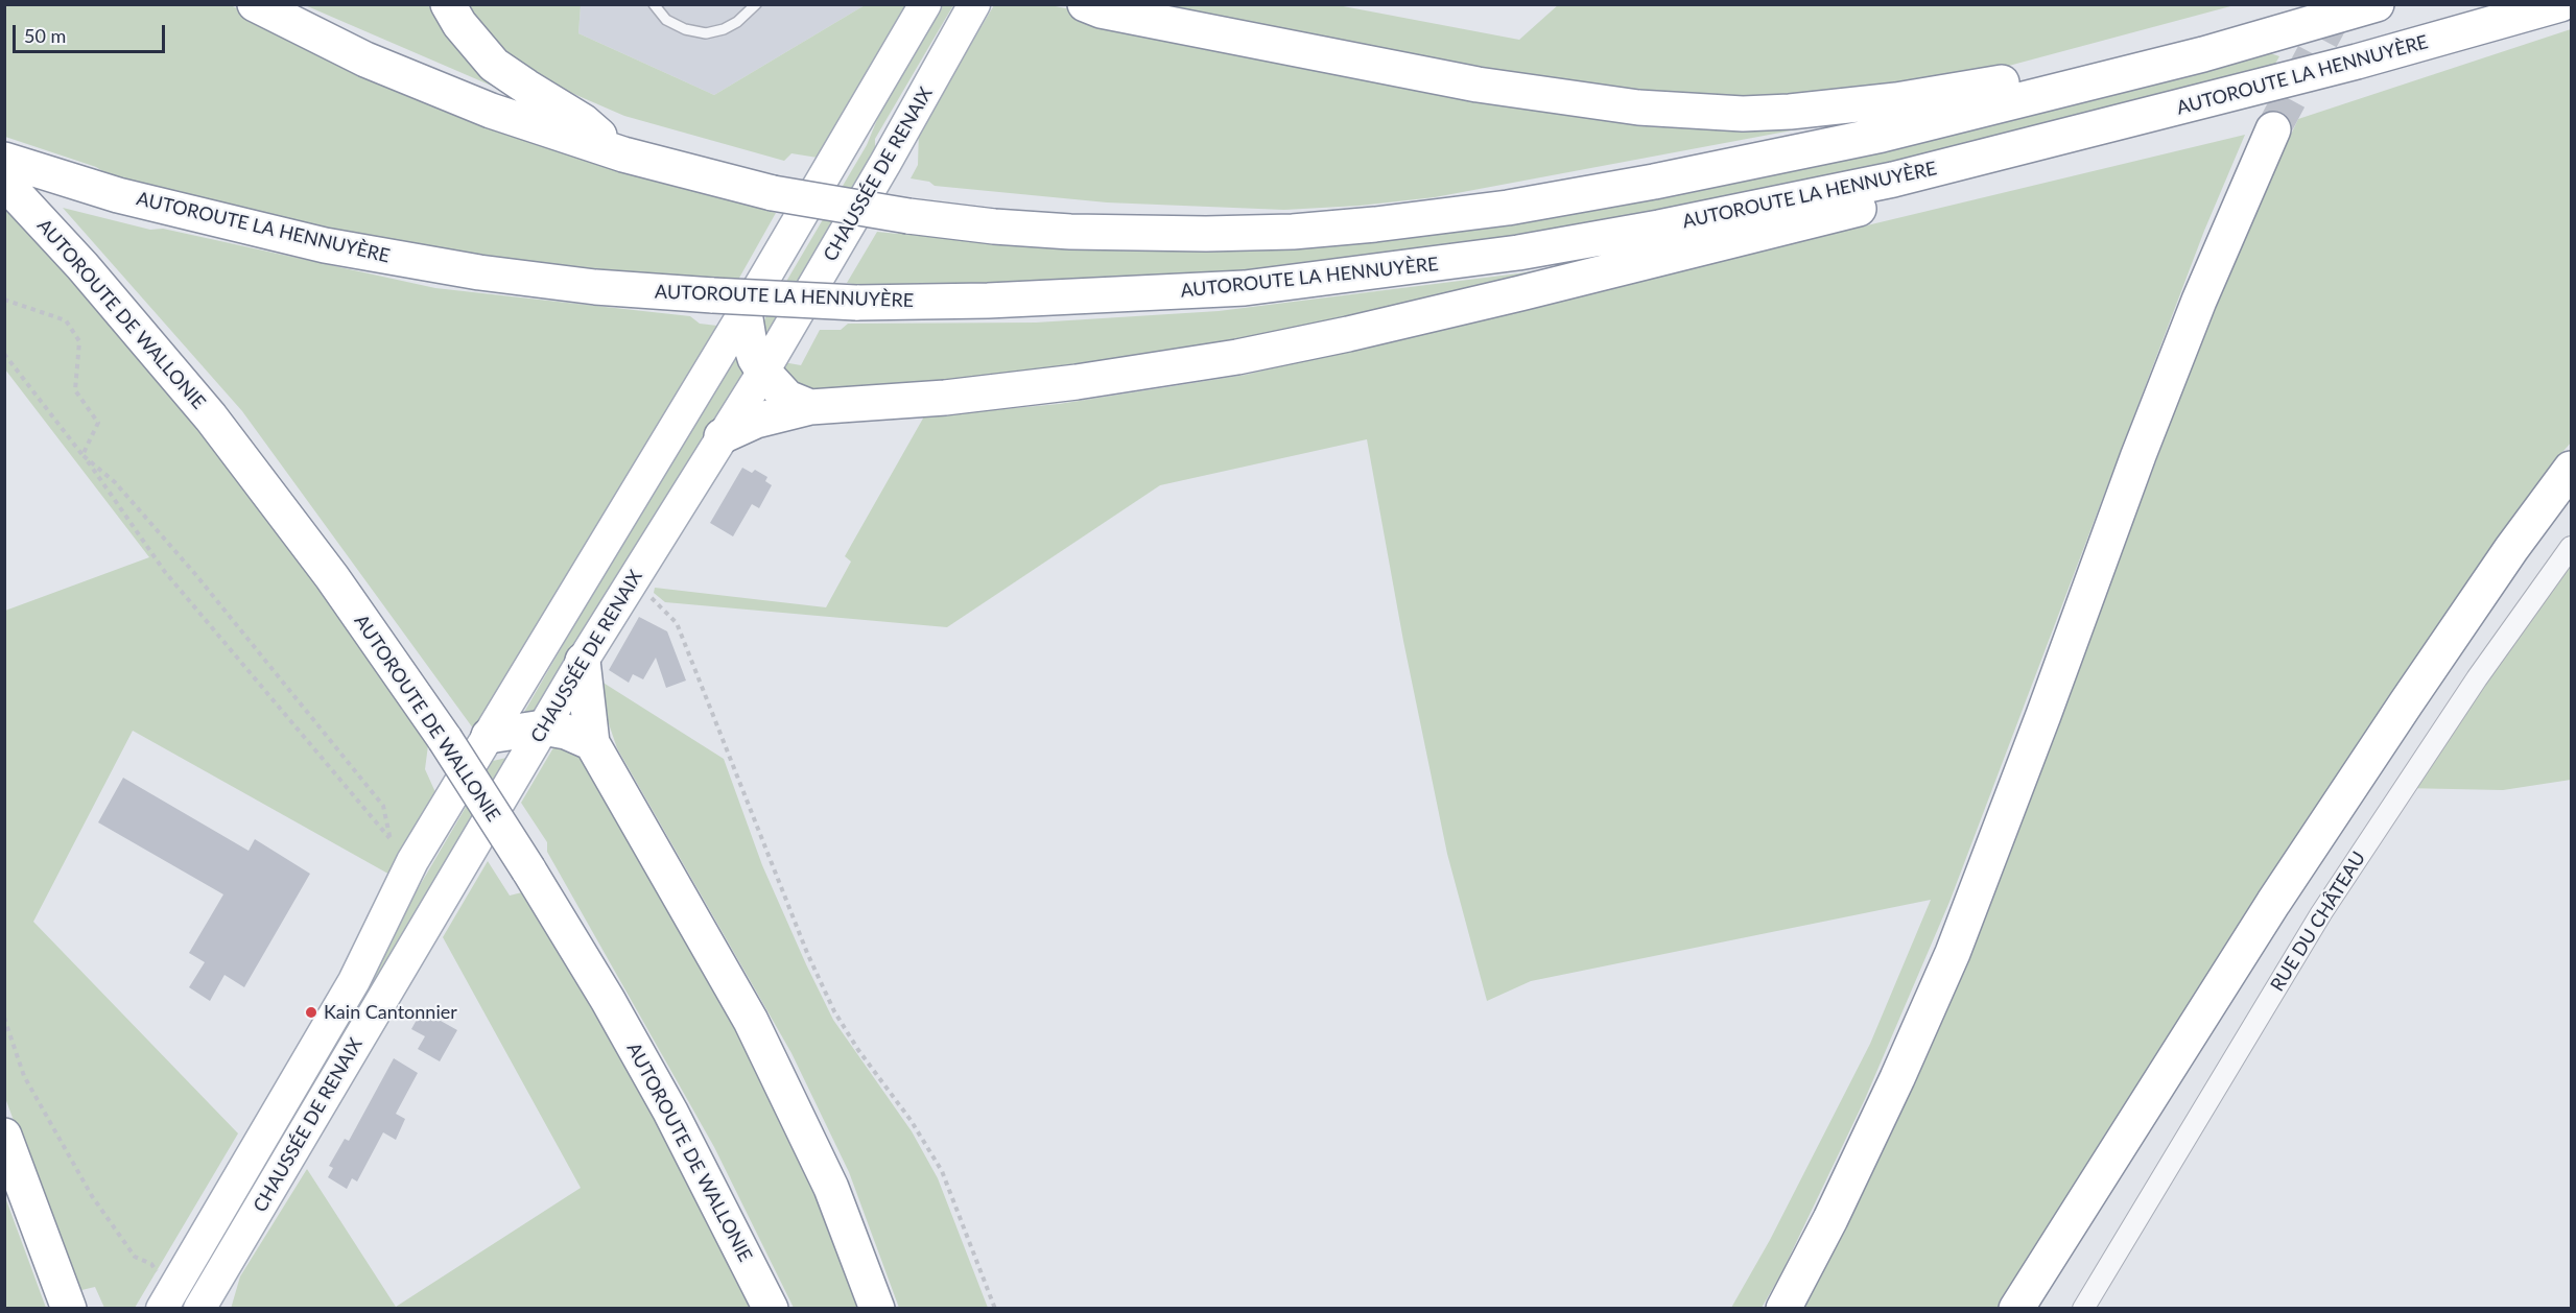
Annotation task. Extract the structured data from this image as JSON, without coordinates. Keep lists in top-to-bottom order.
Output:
{
  "streets": {
    "highway": ["AUTOROUTE LA HENNUYÈRE", "AUTOROUTE DE WALLONIE"],
    "main road": ["CHAUSSÉE DE RENAIX"],
    "street": ["RUE DU CHÂTEAU"]
  },
  "places": ["Kain Cantonnier"],
  "scale_bar": "50 m"
}
